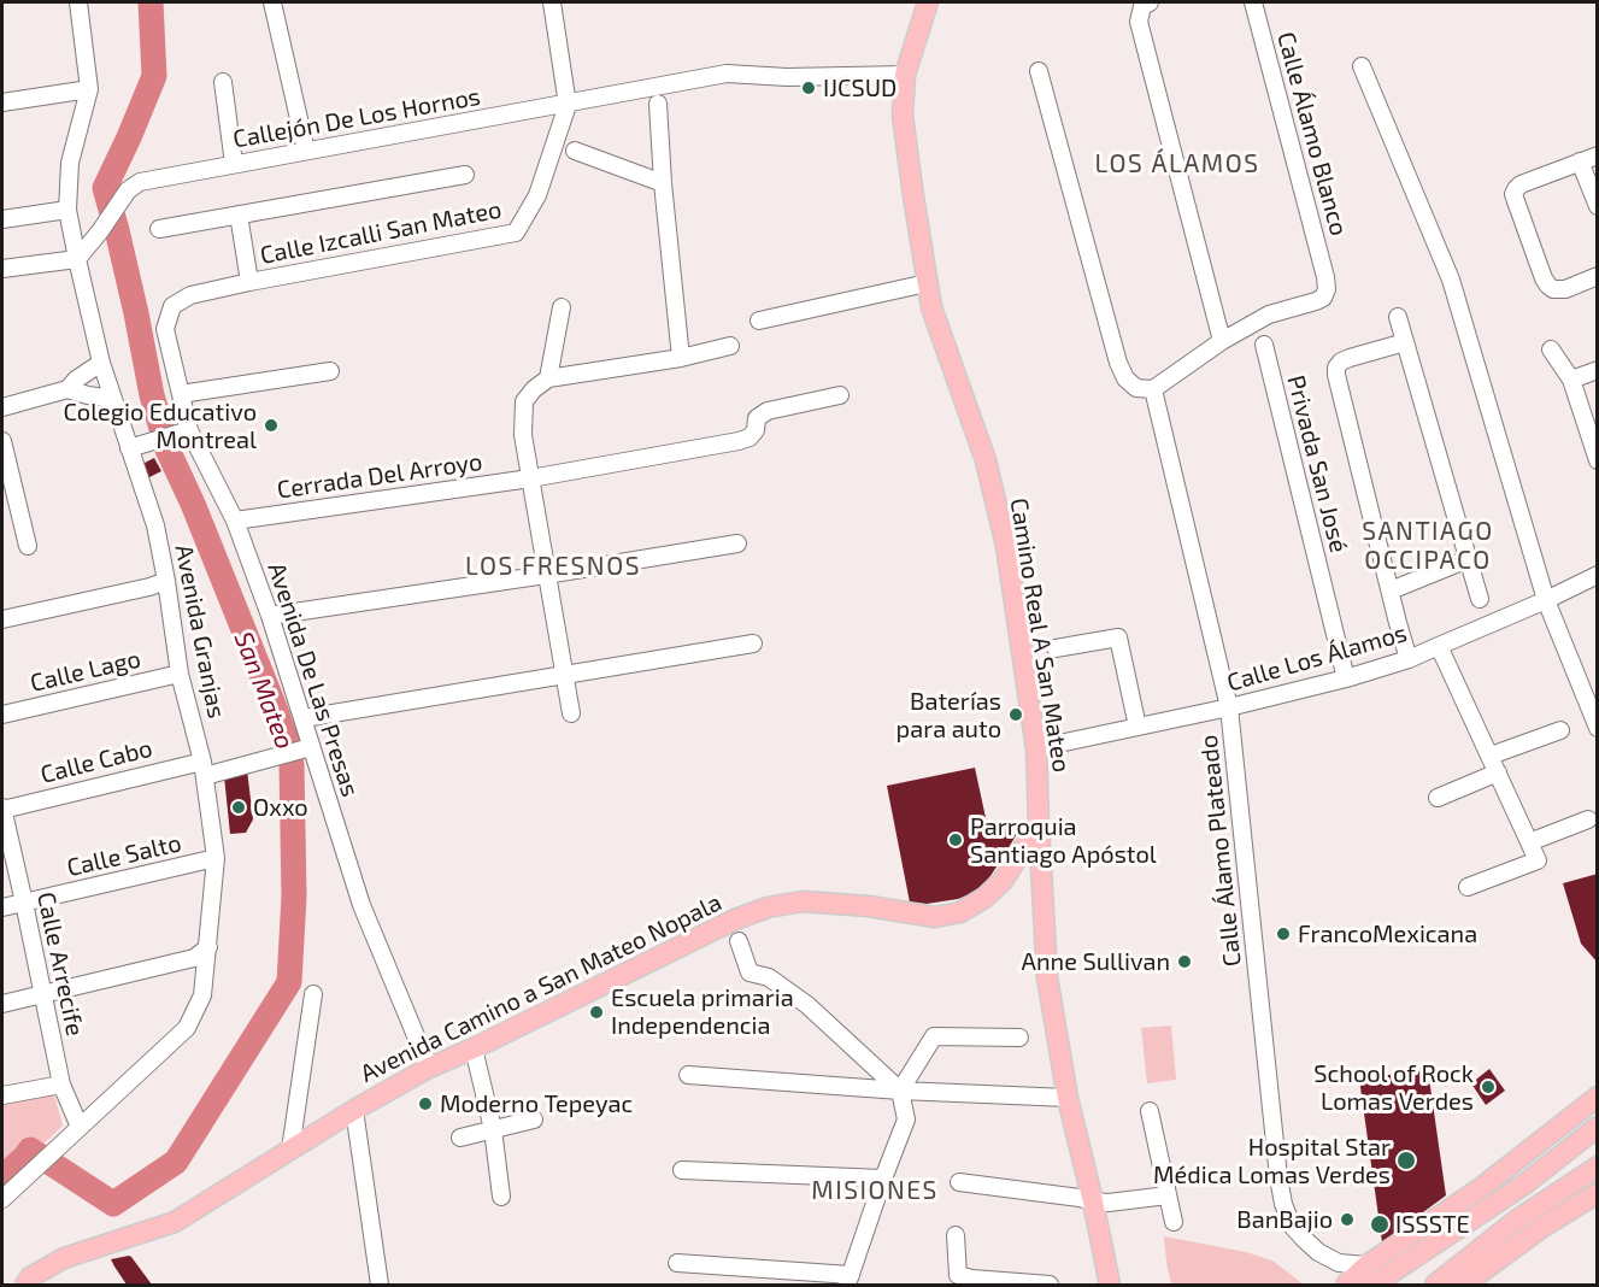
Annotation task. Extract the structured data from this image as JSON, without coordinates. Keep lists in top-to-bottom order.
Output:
{
  "streets": {
    "main road": ["Camino Real A San Mateo", "Avenida Camino a San Mateo Nopala"],
    "street": [
      "Callejón De Los Hornos",
      "Calle Álamo Blanco",
      "Calle Izcalli San Mateo",
      "Privada San José",
      "Cerrada Del Arroyo",
      "Avenida Granjas",
      "Calle Los Álamos",
      "Calle Lago",
      "Avenida De Las Presas",
      "Calle Cabo",
      "Calle Álamo Plateado",
      "Calle Salto",
      "Calle Arrecife"
    ]
  },
  "crossings": [
    ["Callejón De Los Hornos", "Calle Izcalli San Mateo"],
    ["Callejón De Los Hornos", "Avenida Granjas"],
    ["Calle Izcalli San Mateo", "Avenida De Las Presas"],
    ["Privada San José", "Calle Los Álamos"],
    ["Cerrada Del Arroyo", "Avenida De Las Presas"],
    ["Avenida Granjas", "Calle Lago"],
    ["Avenida Granjas", "Calle Cabo"],
    ["Avenida Granjas", "Calle Salto"],
    ["Avenida Granjas", "Calle Arrecife"],
    ["Camino Real A San Mateo", "Calle Los Álamos"],
    ["Camino Real A San Mateo", "Avenida Camino a San Mateo Nopala"],
    ["Calle Los Álamos", "Calle Álamo Plateado"],
    ["Avenida De Las Presas", "Calle Cabo"],
    ["Avenida De Las Presas", "Avenida Camino a San Mateo Nopala"],
    ["Calle Cabo", "Calle Arrecife"],
    ["Calle Salto", "Calle Arrecife"]
  ],
  "districts": [
    "LOS ÁLAMOS",
    "SANTIAGO OCCIPACO",
    "LOS FRESNOS",
    "MISIONES"
  ],
  "water": ["San Mateo"],
  "places": [
    "IJCSUD",
    "Colegio Educativo Montreal",
    "Baterías para auto",
    "Oxxo",
    "Parroquia Santiago Apóstol",
    "FrancoMexicana",
    "Anne Sullivan",
    "Escuela primaria Independencia",
    "School of Rock Lomas Verdes",
    "Moderno Tepeyac",
    "Hospital Star Médica Lomas Verdes",
    "BanBajio",
    "ISSSTE"
  ]
}
